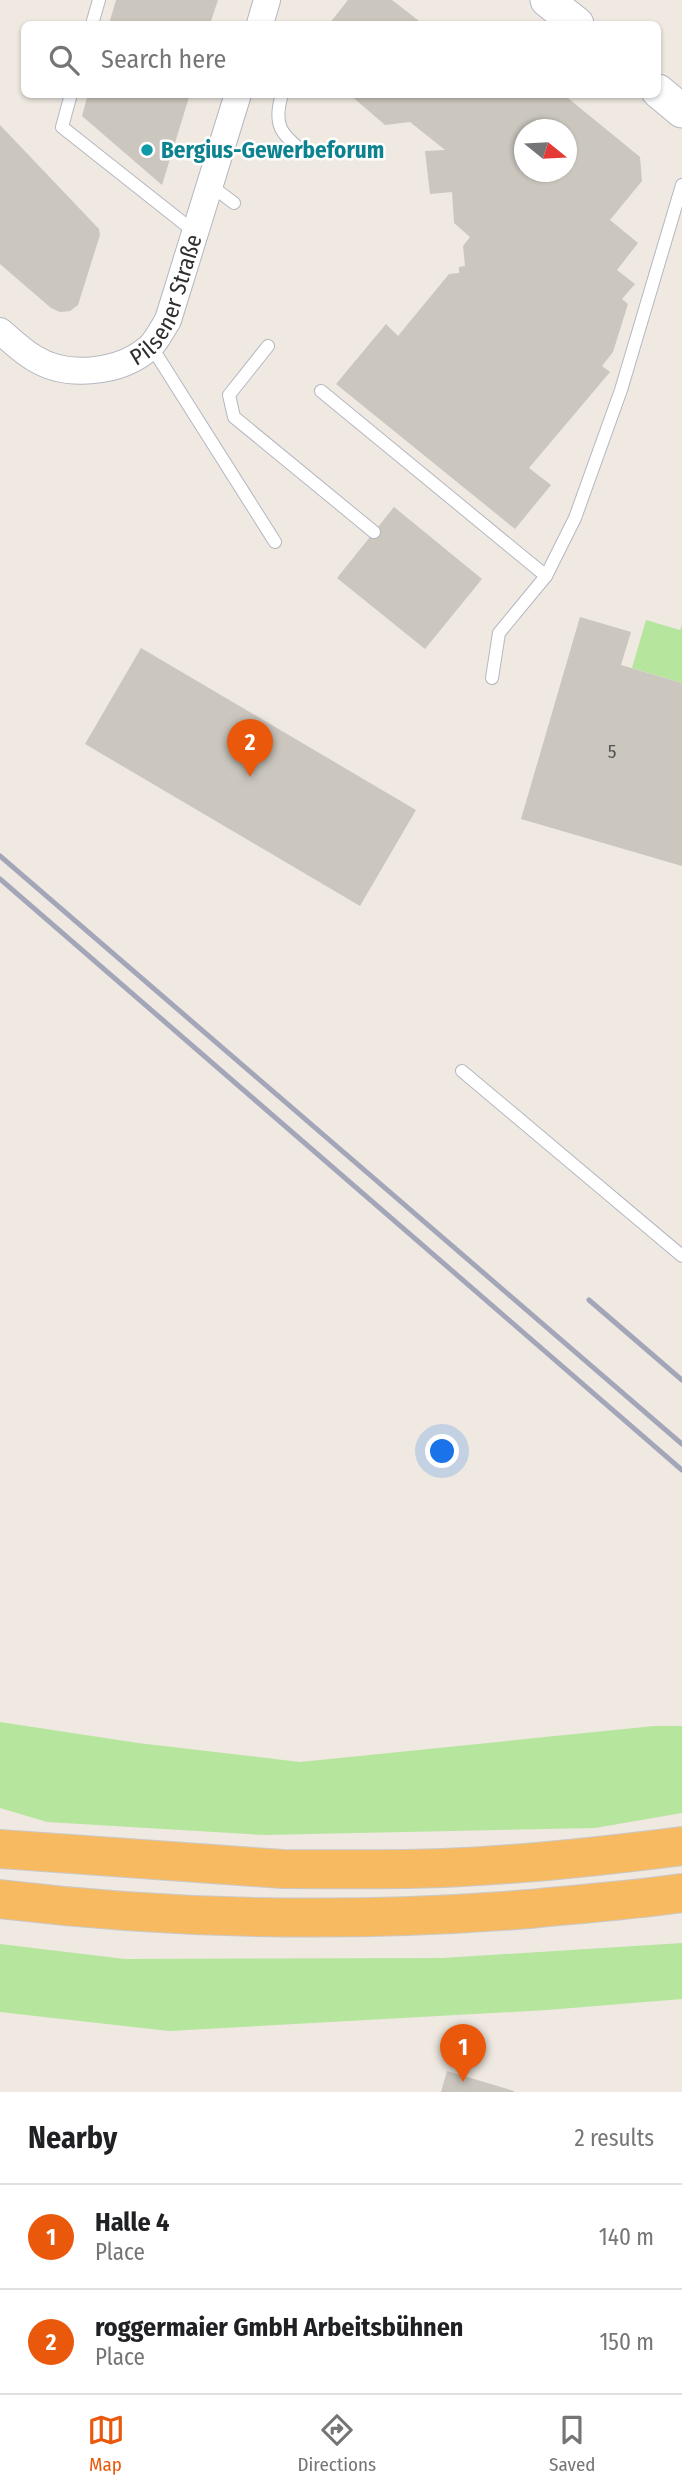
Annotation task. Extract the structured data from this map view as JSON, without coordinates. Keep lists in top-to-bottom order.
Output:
{
  "streets": {
    "street": ["Pilsener Straße"]
  },
  "places": ["Bergius-Gewerbeforum"],
  "house_numbers": ["5"],
  "north": "right",
  "page": {
    "search": "Search here",
    "pins": ["2", "1"],
    "heading": ["Nearby", "2 results"],
    "list": [
      {
        "mark": "1",
        "name": "Halle 4",
        "note": "Place",
        "value": "140 m"
      },
      {
        "mark": "2",
        "name": "roggermaier GmbH Arbeitsbühnen",
        "note": "Place",
        "value": "150 m"
      }
    ],
    "nav": ["Map", "Directions", "Saved"]
  }
}
